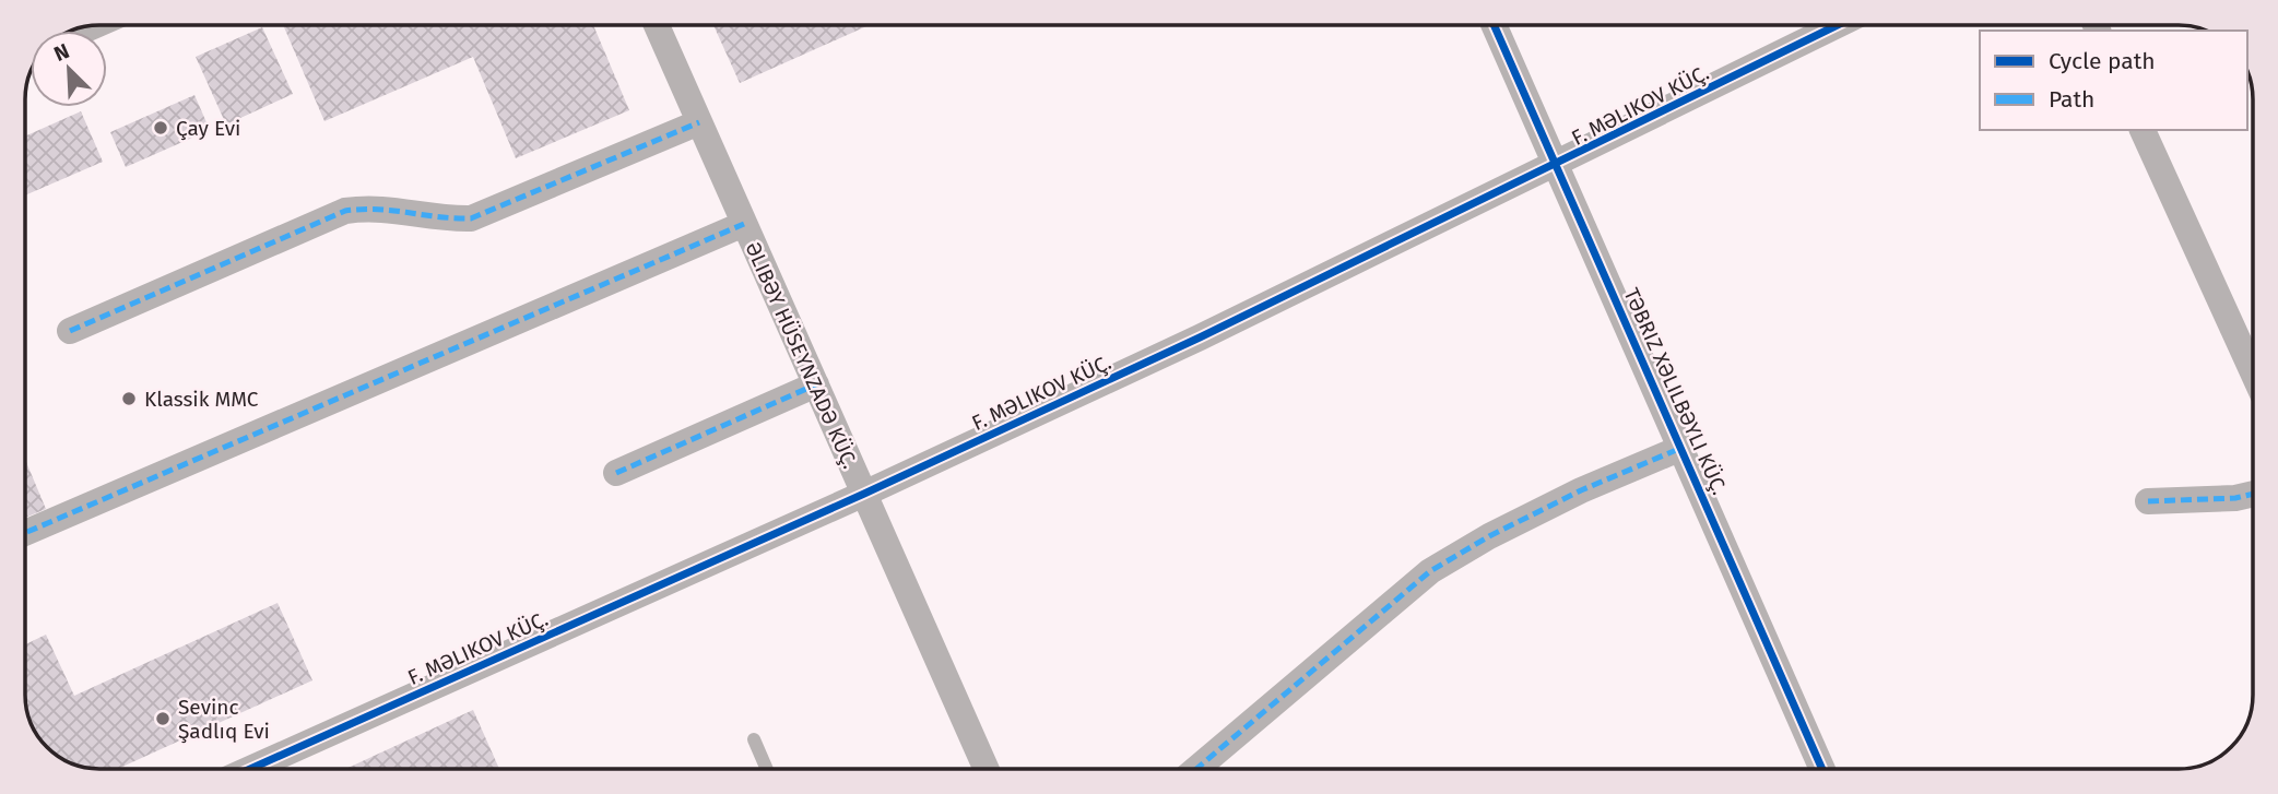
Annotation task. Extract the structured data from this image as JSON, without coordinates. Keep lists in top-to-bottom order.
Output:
{
  "streets": {
    "street": ["F. MƏLIKOV KÜÇ.", "ƏLIBƏY HÜSEYNZADƏ KÜÇ.", "TƏBRIZ XƏLILBƏYLI KÜÇ."]
  },
  "crossings": [
    ["F. MƏLIKOV KÜÇ.", "ƏLIBƏY HÜSEYNZADƏ KÜÇ."],
    ["F. MƏLIKOV KÜÇ.", "TƏBRIZ XƏLILBƏYLI KÜÇ."]
  ],
  "places": ["Çay Evi", "Klassik MMC", "Sevinc Şadlıq Evi"],
  "legend": ["Cycle path", "Path"],
  "north": "top left"
}
